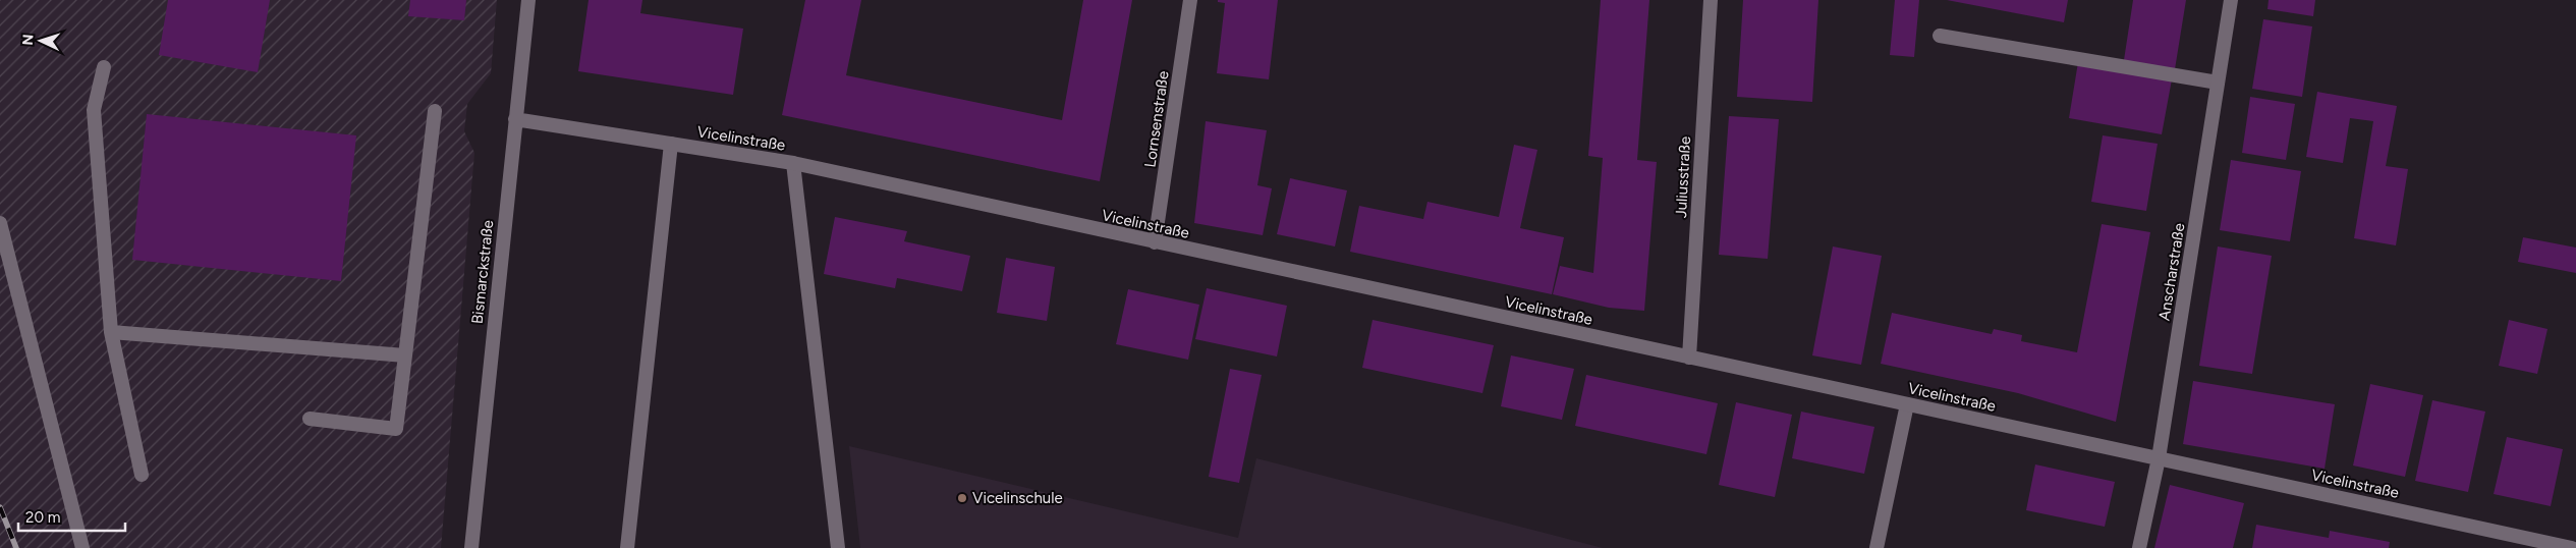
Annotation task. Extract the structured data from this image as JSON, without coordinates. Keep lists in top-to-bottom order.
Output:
{
  "streets": {
    "street": [
      "Lornsenstraße",
      "Vicelinstraße",
      "Juliusstraße",
      "Bismarckstraße",
      "Anscharstraße"
    ]
  },
  "crossings": [
    ["Lornsenstraße", "Vicelinstraße"],
    ["Vicelinstraße", "Juliusstraße"],
    ["Vicelinstraße", "Bismarckstraße"],
    ["Vicelinstraße", "Anscharstraße"]
  ],
  "places": ["Vicelinschule"],
  "scale_bar": "20 m",
  "north": "left"
}
